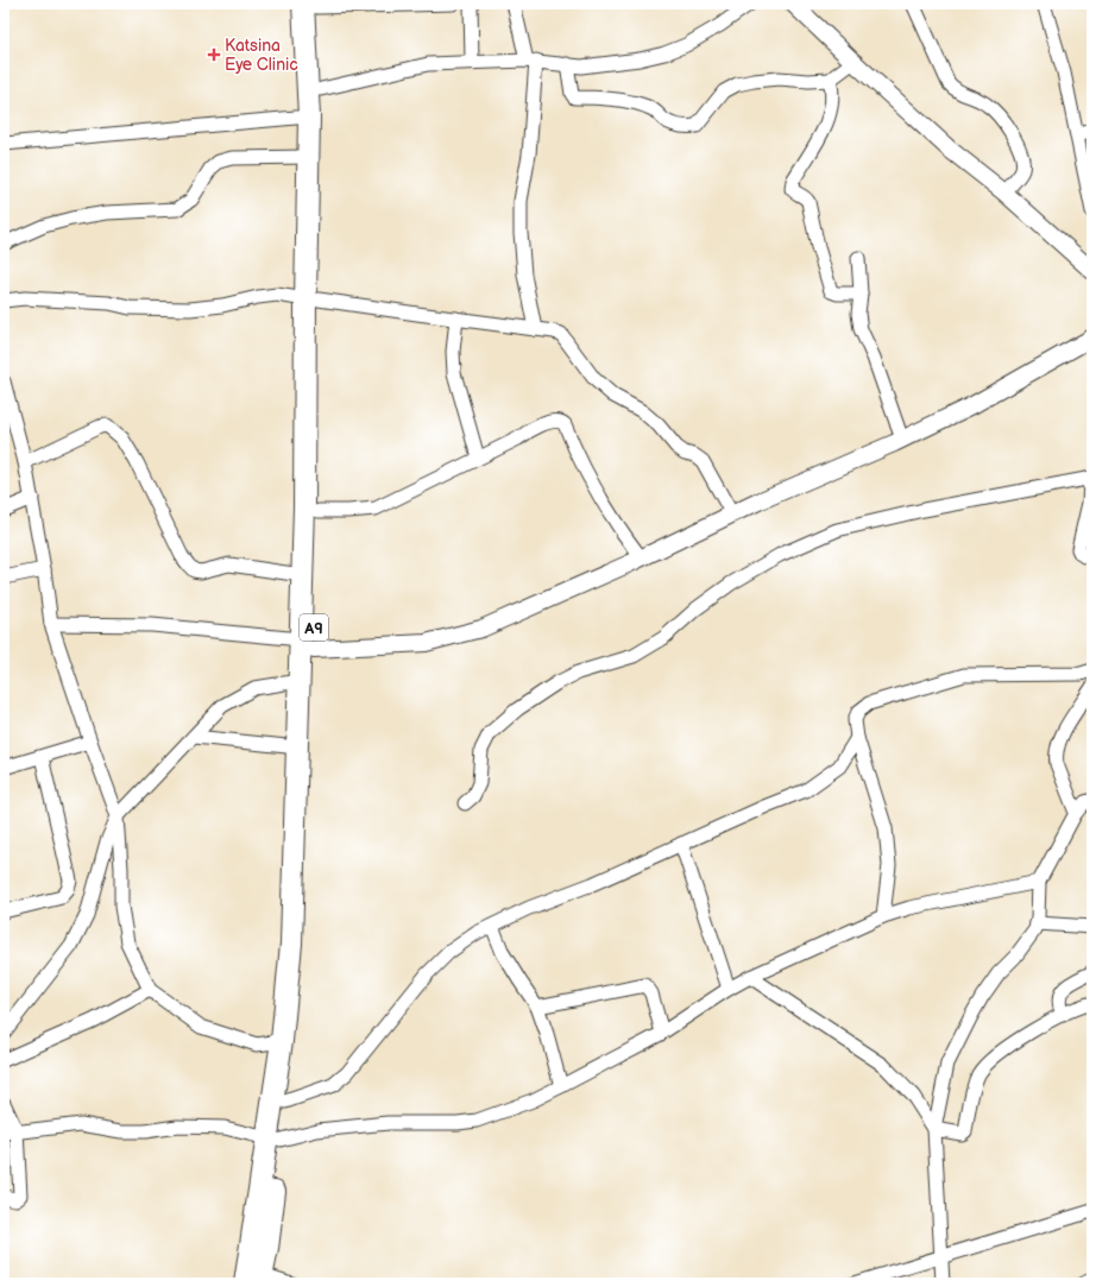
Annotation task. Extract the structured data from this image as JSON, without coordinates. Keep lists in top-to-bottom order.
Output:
{
  "streets": {
    "highway": ["A9"]
  },
  "places": {
    "health": ["Katsina Eye Clinic"]
  }
}
